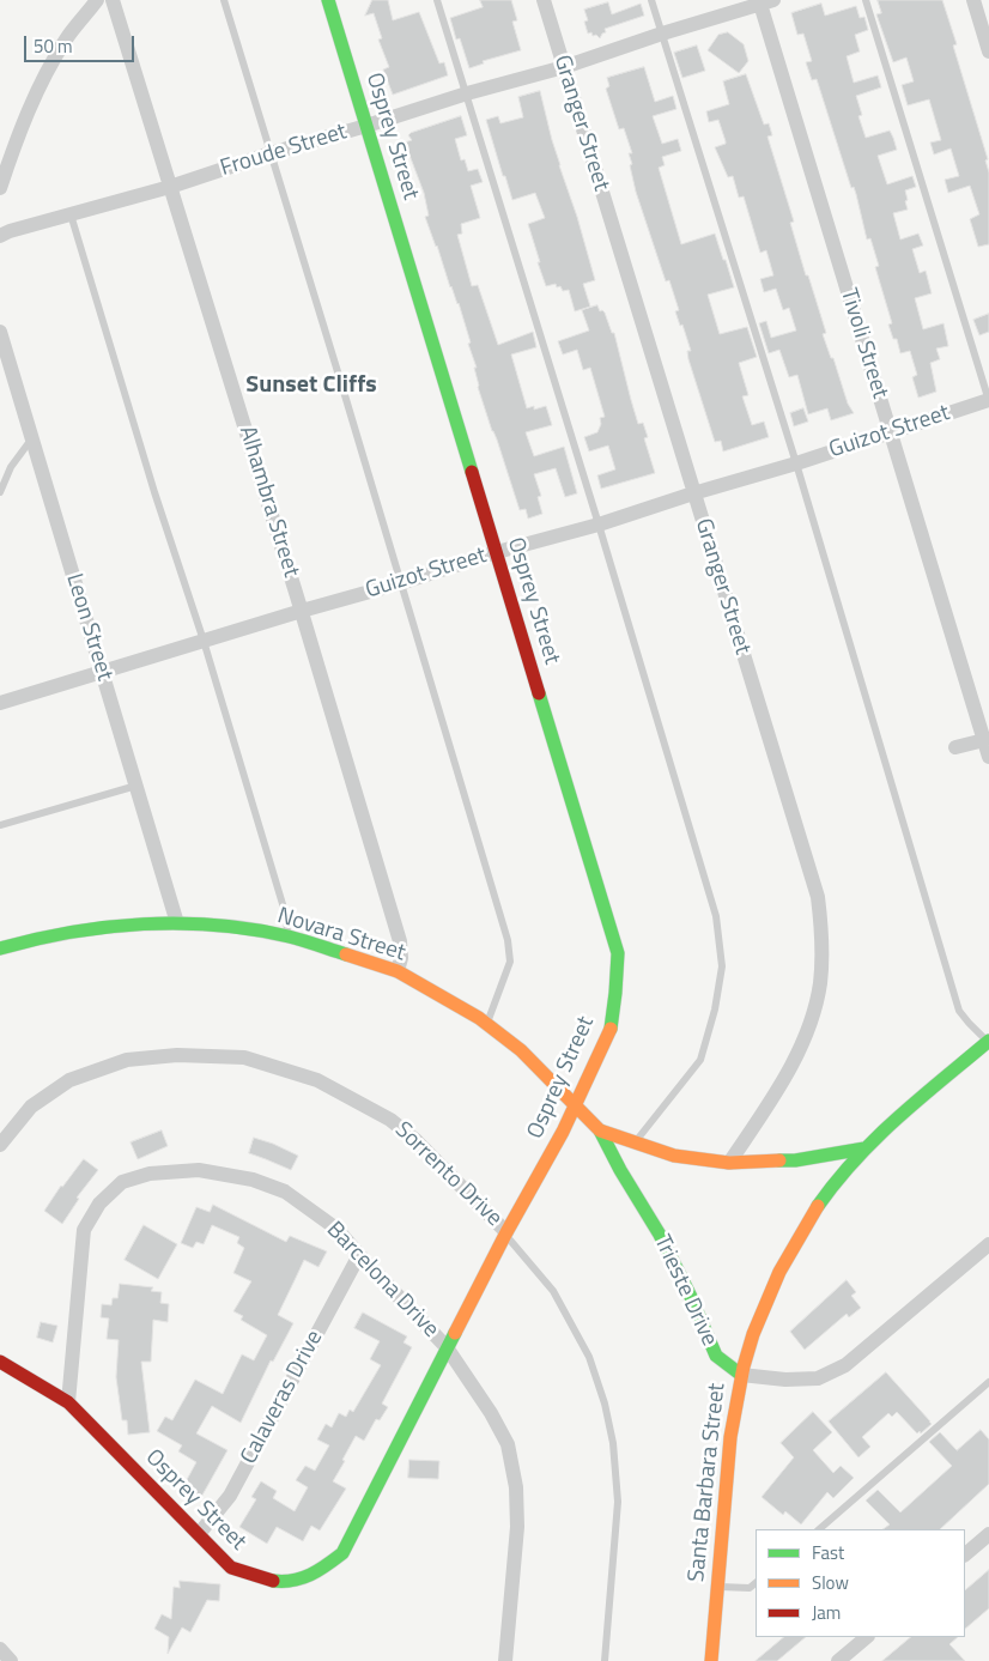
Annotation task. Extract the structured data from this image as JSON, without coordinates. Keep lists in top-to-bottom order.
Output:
{
  "streets": {
    "street": [
      "Granger Street",
      "Osprey Street",
      "Froude Street",
      "Tivoli Street",
      "Guizot Street",
      "Alhambra Street",
      "Leon Street",
      "Novara Street",
      "Sorrento Drive",
      "Barcelona Drive",
      "Trieste Drive",
      "Calaveras Drive",
      "Santa Barbara Street"
    ]
  },
  "crossings": [
    ["Granger Street", "Froude Street"],
    ["Granger Street", "Guizot Street"],
    ["Granger Street", "Novara Street"],
    ["Osprey Street", "Froude Street"],
    ["Osprey Street", "Guizot Street"],
    ["Osprey Street", "Novara Street"],
    ["Osprey Street", "Sorrento Drive"],
    ["Osprey Street", "Barcelona Drive"],
    ["Osprey Street", "Calaveras Drive"],
    ["Froude Street", "Tivoli Street"],
    ["Froude Street", "Alhambra Street"],
    ["Tivoli Street", "Guizot Street"],
    ["Guizot Street", "Alhambra Street"],
    ["Guizot Street", "Leon Street"],
    ["Alhambra Street", "Novara Street"],
    ["Leon Street", "Novara Street"],
    ["Novara Street", "Trieste Drive"],
    ["Novara Street", "Santa Barbara Street"],
    ["Barcelona Drive", "Calaveras Drive"],
    ["Trieste Drive", "Santa Barbara Street"]
  ],
  "districts": ["Sunset Cliffs"],
  "legend": ["Fast", "Slow", "Jam"],
  "scale_bar": "50 m"
}
